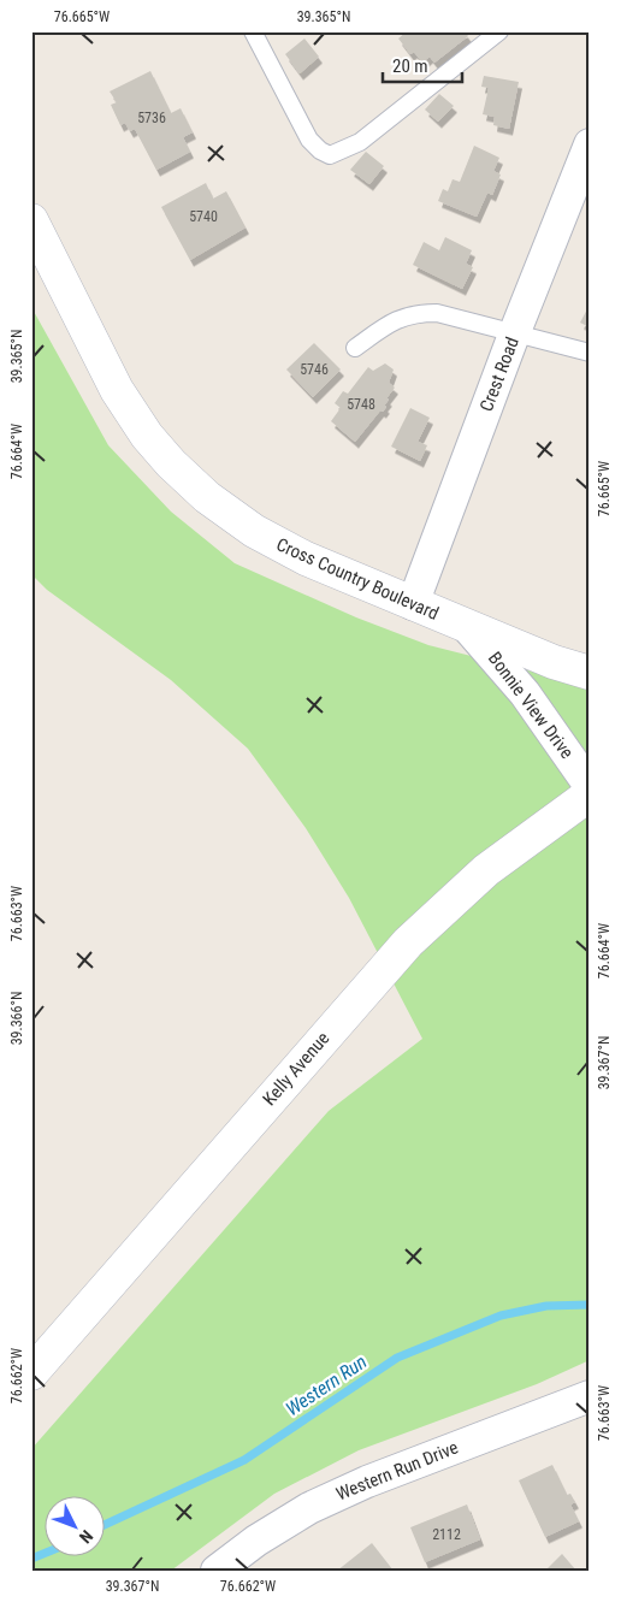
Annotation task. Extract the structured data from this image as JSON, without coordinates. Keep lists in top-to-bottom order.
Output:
{
  "streets": {
    "main road": ["Cross Country Boulevard", "Kelly Avenue"],
    "street": ["Crest Road", "Bonnie View Drive", "Western Run Drive"]
  },
  "crossings": [
    ["Crest Road", "Cross Country Boulevard"],
    ["Cross Country Boulevard", "Bonnie View Drive"]
  ],
  "water": ["Western Run"],
  "house_numbers": [
    "5736",
    "5740",
    "5746",
    "5748",
    "2112"
  ],
  "scale_bar": "20 m",
  "north": "bottom right",
  "coordinates": [
    "76.665°W",
    "39.365°N",
    "76.664°W",
    "76.663°W",
    "39.366°N",
    "39.367°N",
    "76.662°W"
  ]
}
